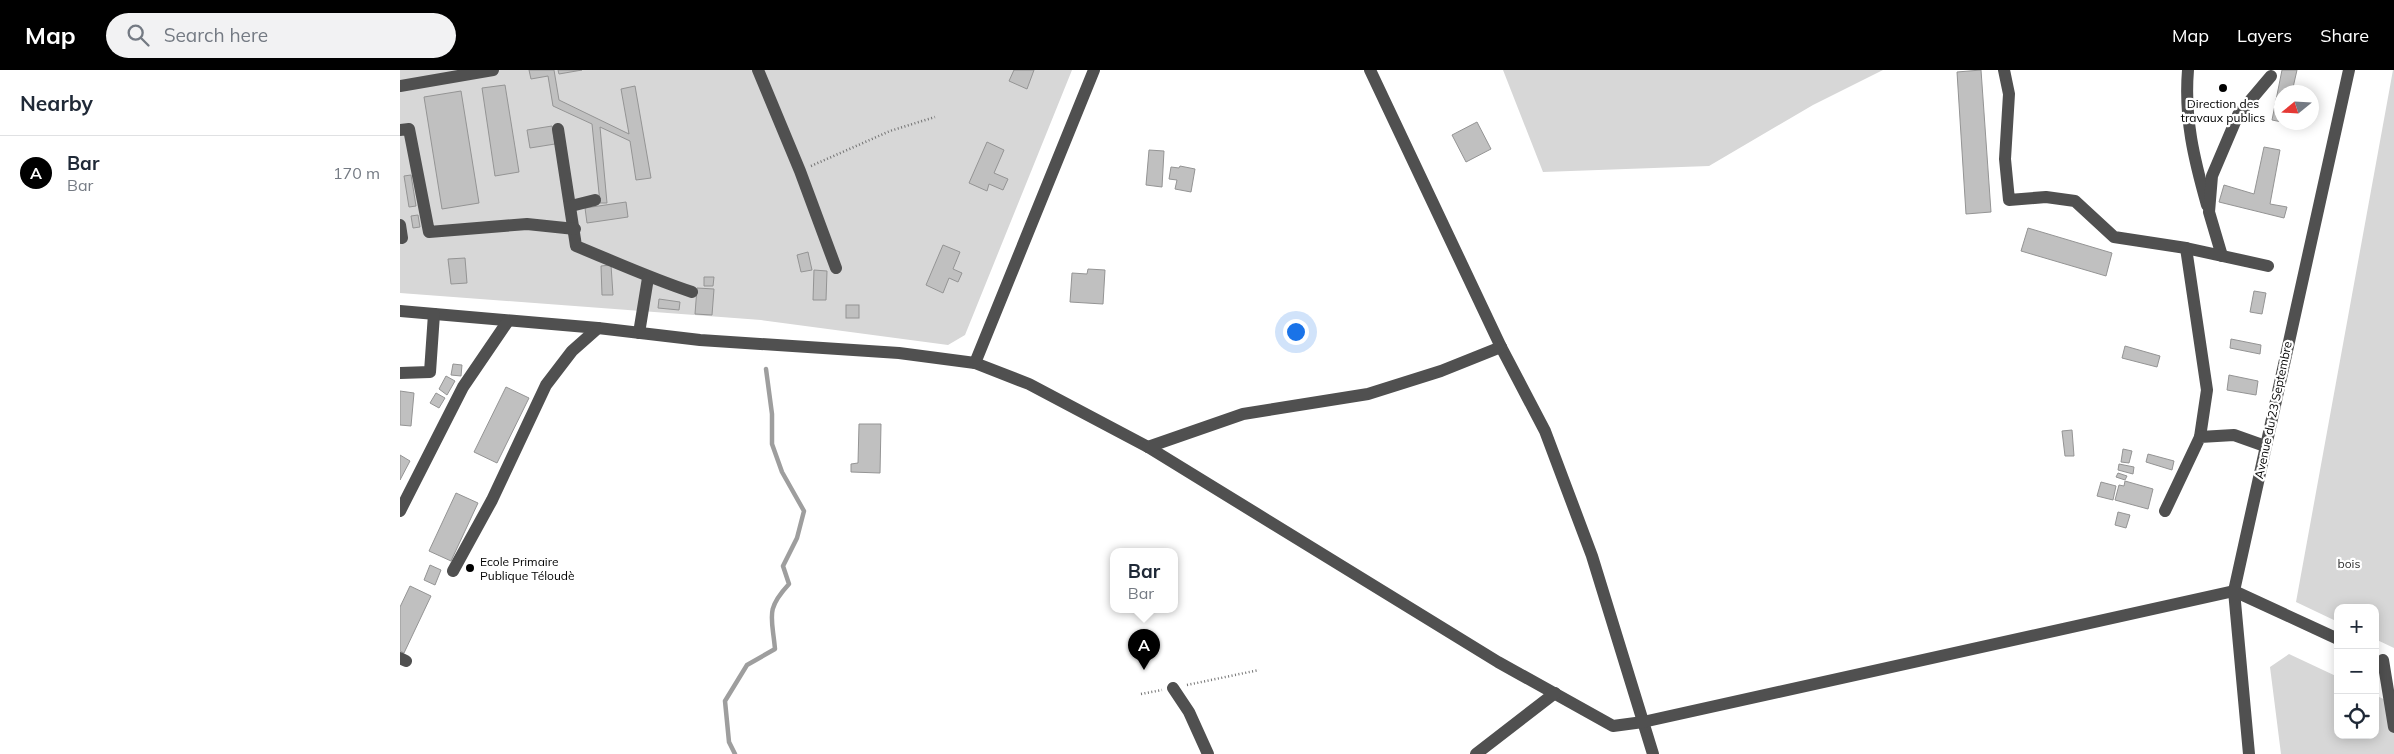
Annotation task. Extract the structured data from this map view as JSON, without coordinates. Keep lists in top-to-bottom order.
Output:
{
  "streets": {
    "street": ["Avenue du 23 Septembre"]
  },
  "parks": ["bois"],
  "places": ["Direction des travaux publics", "Ecole Primaire Publique Téloudè"],
  "north": "left",
  "page": {
    "header": "Map",
    "search": "Search here",
    "nav": ["Map", "Layers", "Share"],
    "heading": "Nearby",
    "list": [
      {
        "mark": "A",
        "name": "Bar",
        "note": "Bar",
        "value": "170 m"
      }
    ],
    "popup": ["Bar", "Bar"],
    "map_buttons": ["+", "−"],
    "pins": "A"
  }
}
